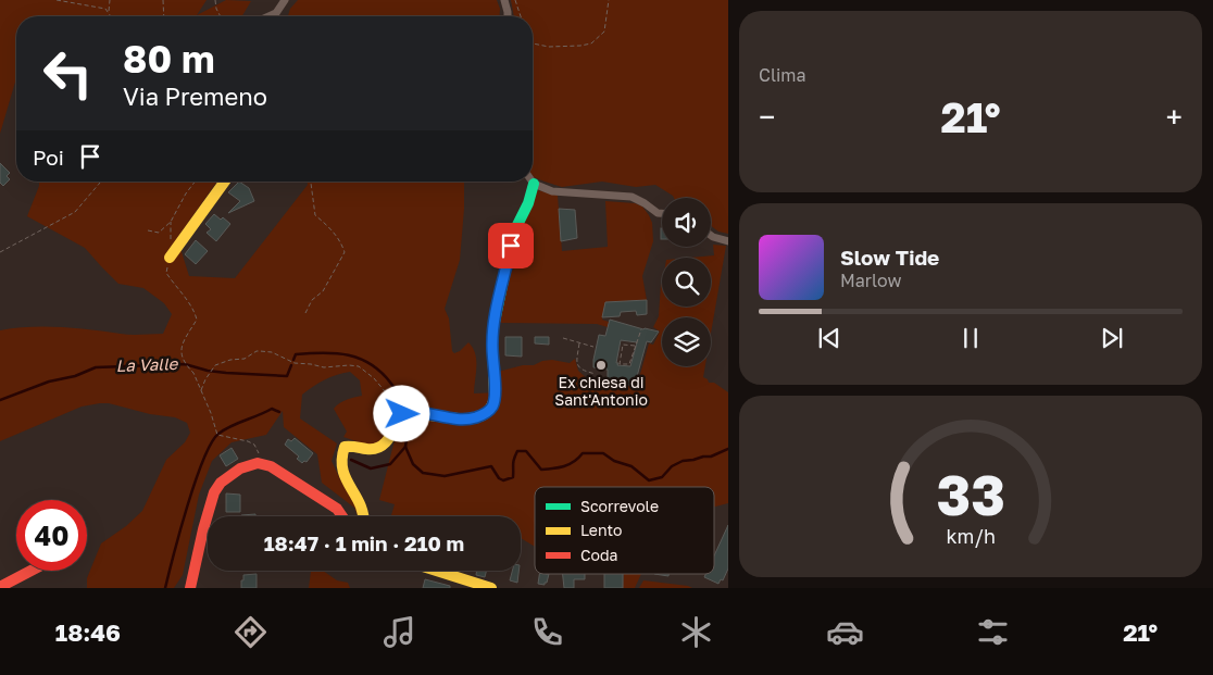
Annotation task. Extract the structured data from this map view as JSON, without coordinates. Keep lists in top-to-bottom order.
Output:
{
  "water": ["La Valle"],
  "places": ["Ex chiesa di Sant'Antonio"],
  "legend": ["Scorrevole", "Lento", "Coda"],
  "page": {
    "tile": "Clima",
    "turn": ["80 m", "Via Premeno"],
    "heat": ["−", "21°", "+"],
    "then": "Poi",
    "song": ["Slow Tide", "Marlow"],
    "limit": "40",
    "trip": "18:47 · 1 min · 210 m",
    "tabs": ["18:46", "21°"],
    "gauge": ["33", "km/h"]
  }
}
